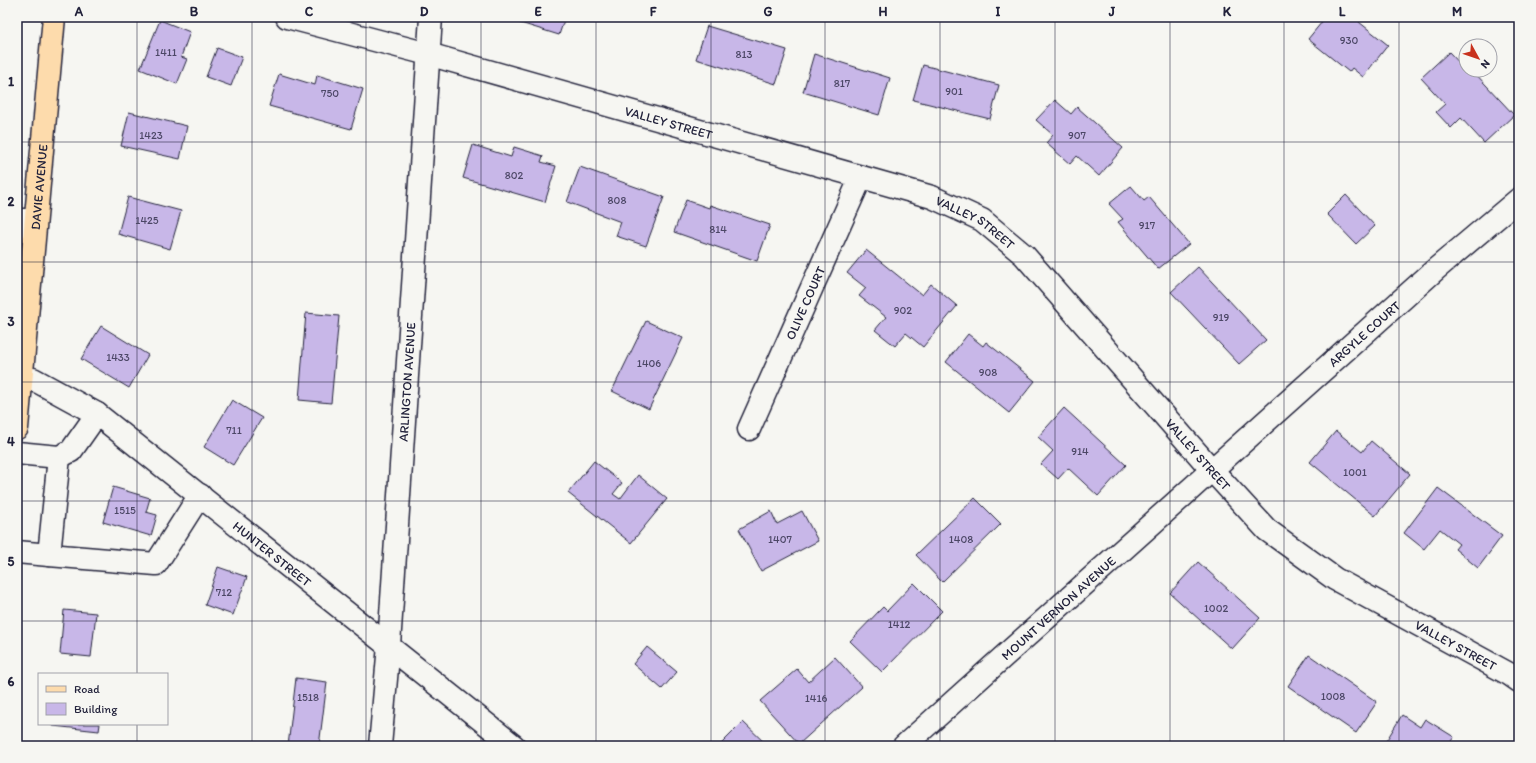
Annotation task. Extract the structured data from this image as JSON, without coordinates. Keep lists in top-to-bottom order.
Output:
{
  "streets": {
    "main road": ["DAVIE AVENUE"],
    "street": [
      "VALLEY STREET",
      "OLIVE COURT",
      "ARGYLE COURT",
      "ARLINGTON AVENUE",
      "HUNTER STREET",
      "MOUNT VERNON AVENUE"
    ]
  },
  "crossings": [
    ["VALLEY STREET", "OLIVE COURT"],
    ["VALLEY STREET", "ARGYLE COURT"],
    ["VALLEY STREET", "ARLINGTON AVENUE"],
    ["VALLEY STREET", "MOUNT VERNON AVENUE"],
    ["DAVIE AVENUE", "HUNTER STREET"],
    ["ARGYLE COURT", "MOUNT VERNON AVENUE"],
    ["ARLINGTON AVENUE", "HUNTER STREET"]
  ],
  "house_numbers": [
    "930",
    "1411",
    "813",
    "817",
    "901",
    "750",
    "1423",
    "907",
    "802",
    "808",
    "1425",
    "917",
    "814",
    "902",
    "919",
    "1433",
    "1406",
    "908",
    "711",
    "914",
    "1001",
    "1515",
    "1407",
    "1408",
    "712",
    "1002",
    "1412",
    "1008",
    "1518",
    "1416"
  ],
  "legend": ["Road", "Building"],
  "north": "bottom right",
  "grid": {
    "columns": [
      "A",
      "B",
      "C",
      "D",
      "E",
      "F",
      "G",
      "H",
      "I",
      "J",
      "K",
      "L",
      "M"
    ],
    "rows": [
      "1",
      "2",
      "3",
      "4",
      "5",
      "6"
    ]
  }
}
